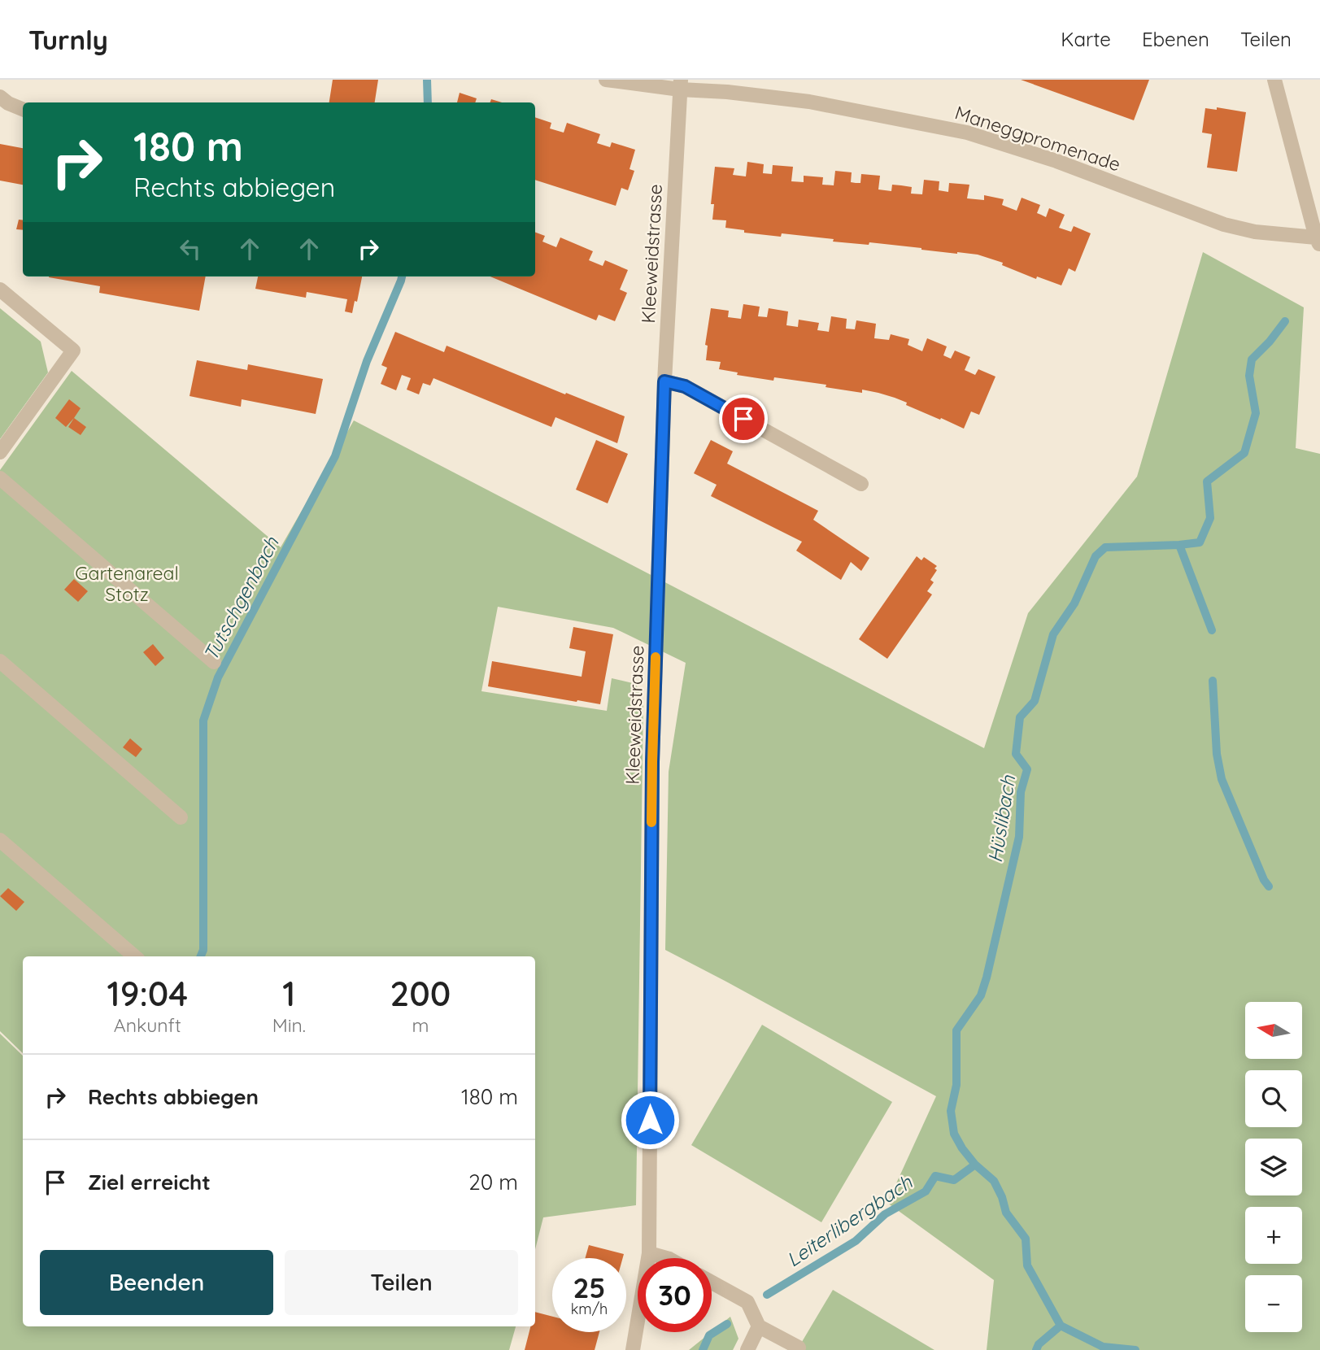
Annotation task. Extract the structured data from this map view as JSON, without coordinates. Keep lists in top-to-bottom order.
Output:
{
  "streets": {
    "street": ["Maneggpromenade", "Kleeweidstrasse"]
  },
  "crossings": [
    ["Maneggpromenade", "Kleeweidstrasse"]
  ],
  "water": ["Tutschgenbach", "Hüslibach", "Leiterlibergbach"],
  "parks": ["Gartenareal Stotz"],
  "north": "left",
  "page": {
    "header": "Turnly",
    "nav": ["Karte", "Ebenen", "Teilen"],
    "turn": ["180 m", "Rechts abbiegen"],
    "eta": [
      "19:04",
      "Ankunft",
      "1",
      "Min.",
      "200",
      "m"
    ],
    "map_buttons": ["+", "−"],
    "list": [
      {
        "name": "Rechts abbiegen",
        "value": "180 m"
      },
      {
        "name": "Ziel erreicht",
        "value": "20 m"
      }
    ],
    "buttons": ["Beenden", "Teilen"],
    "speed": "25 km/h",
    "limit": "30"
  }
}
